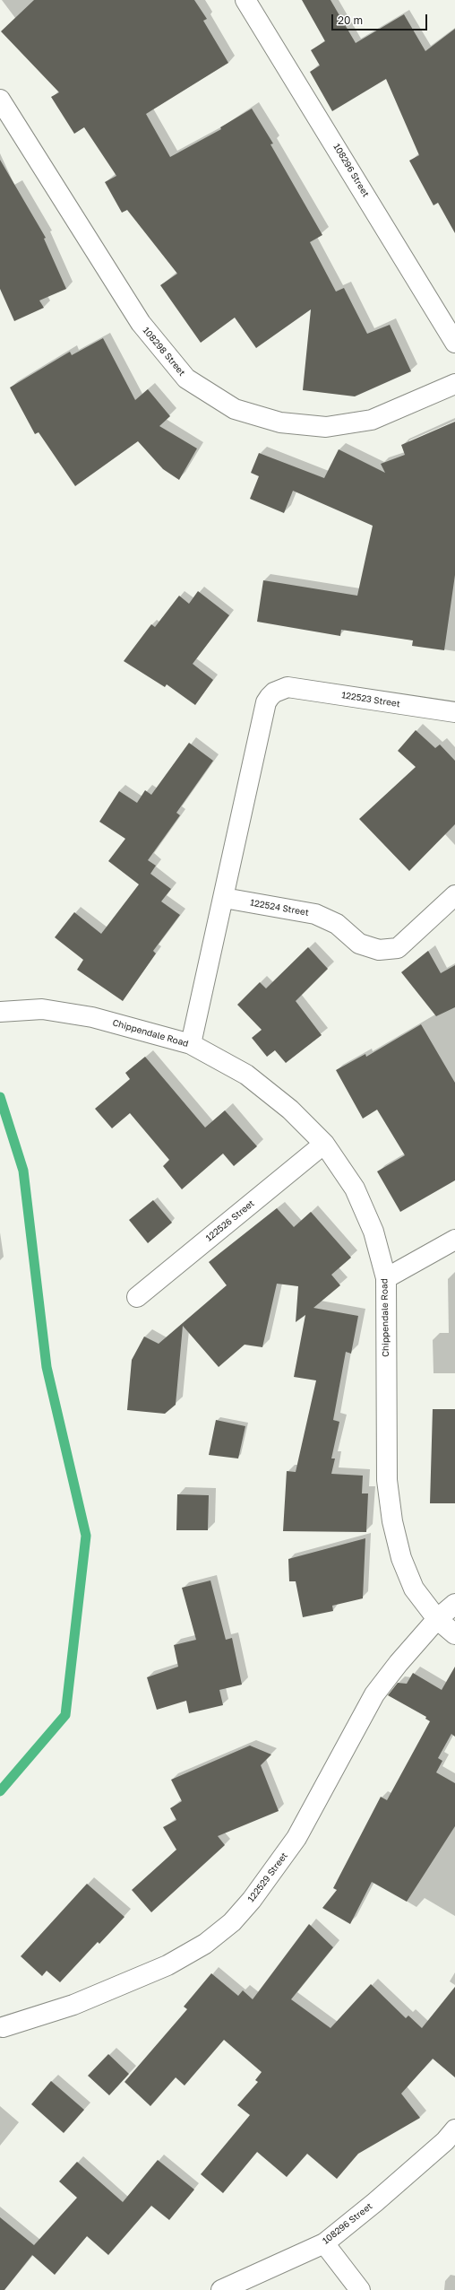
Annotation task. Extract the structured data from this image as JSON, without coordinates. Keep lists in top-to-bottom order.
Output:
{
  "streets": {
    "street": [
      "108296 Street",
      "108298 Street",
      "122523 Street",
      "122524 Street",
      "Chippendale Road",
      "122526 Street",
      "122529 Street"
    ]
  },
  "crossings": [
    ["122523 Street", "122524 Street"],
    ["Chippendale Road", "122526 Street"],
    ["Chippendale Road", "122529 Street"]
  ],
  "scale_bar": "20 m"
}
